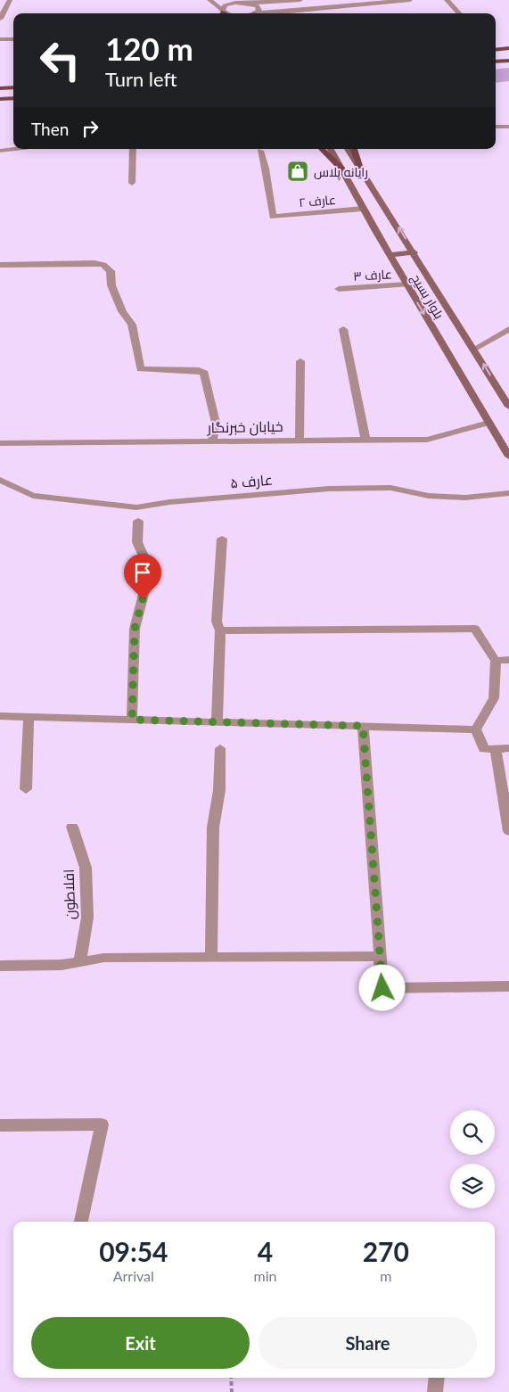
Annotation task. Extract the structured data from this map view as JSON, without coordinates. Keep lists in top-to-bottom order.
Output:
{
  "streets": {
    "main road": ["بلوار بسیج"],
    "street": [
      "عارف ۲",
      "عارف ۳",
      "خیابان خبرنگار",
      "عارف ۵",
      "افلاطون"
    ]
  },
  "crossings": [
    ["عارف ۲", "بلوار بسیج"],
    ["عارف ۳", "بلوار بسیج"],
    ["بلوار بسیج", "خیابان خبرنگار"]
  ],
  "places": {
    "shop": ["رایانه پلاس"]
  },
  "page": {
    "turn": ["120 m", "Turn left"],
    "then": "Then",
    "eta": [
      "09:54",
      "Arrival",
      "4",
      "min",
      "270",
      "m"
    ],
    "buttons": ["Exit", "Share"]
  }
}
